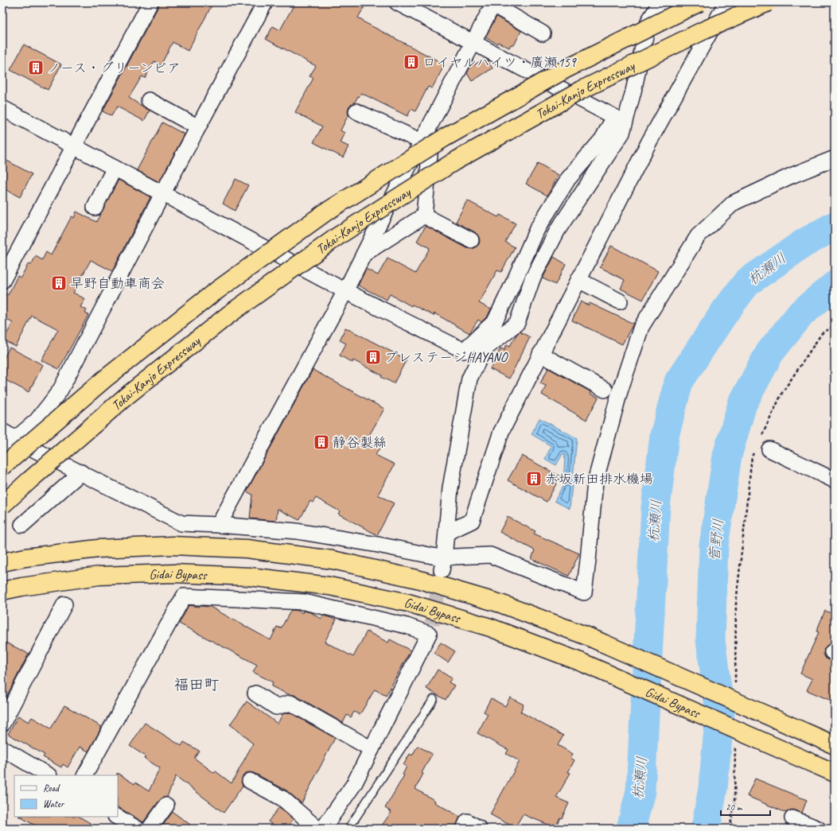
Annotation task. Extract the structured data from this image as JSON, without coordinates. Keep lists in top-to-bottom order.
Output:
{
  "streets": {
    "highway": ["Tokai-Kanjo Expressway", "Gidai Bypass"]
  },
  "districts": ["福田町"],
  "water": ["杭瀬川", "菅野川"],
  "places": {
    "building": [
      "ロイヤルハイツ・廣瀬159",
      "ノース・グリーンピア",
      "早野自動車商会",
      "プレステージHAYANO",
      "静谷製絲",
      "赤坂新田排水機場"
    ]
  },
  "legend": ["Road", "Water"],
  "scale_bar": "20 m"
}
